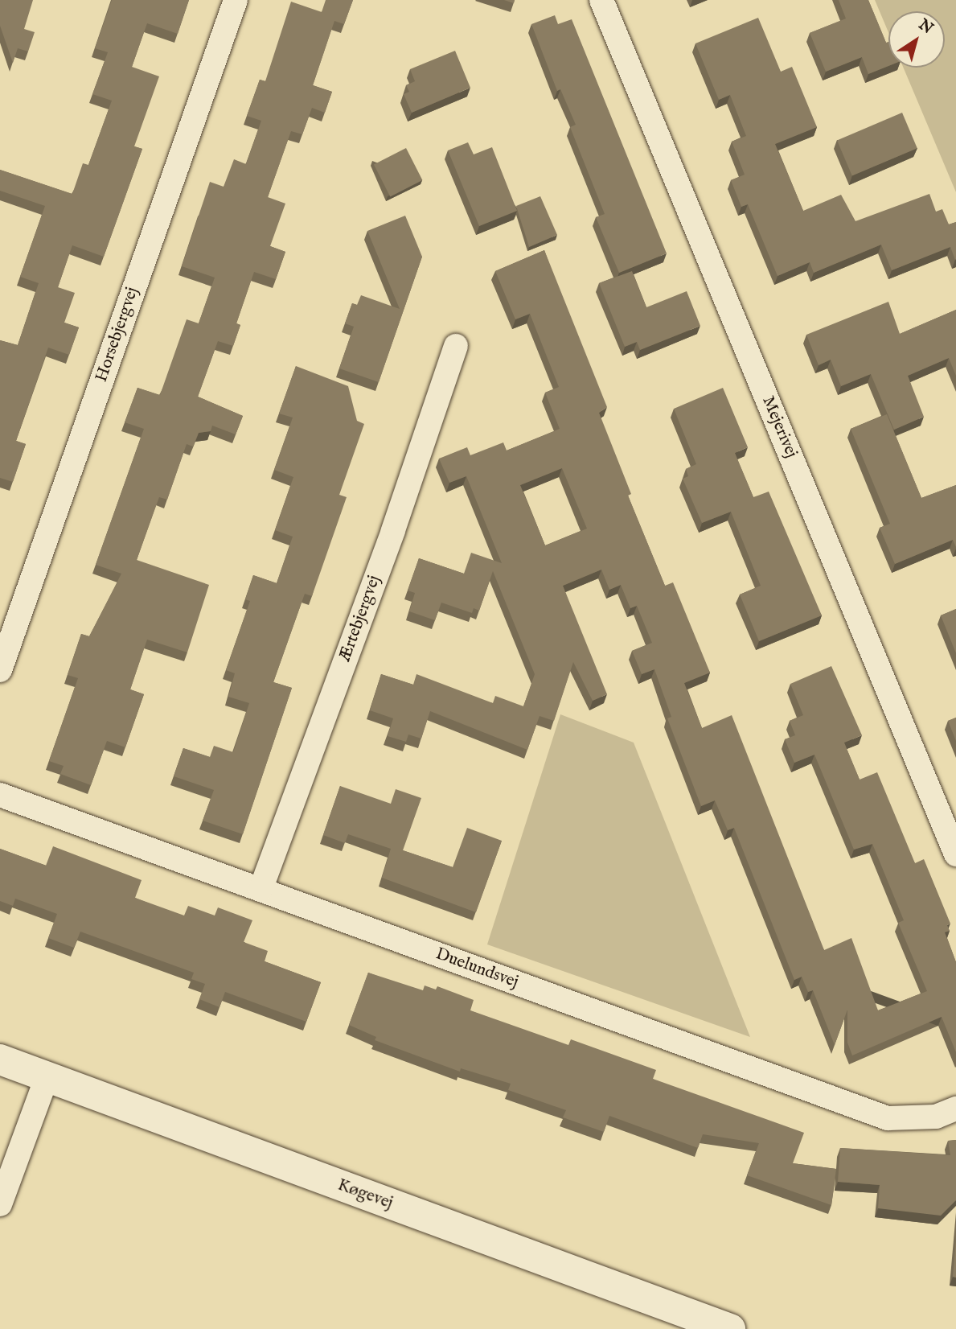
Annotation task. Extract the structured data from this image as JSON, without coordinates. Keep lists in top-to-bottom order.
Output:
{
  "streets": {
    "street": [
      "Horsebjergvej",
      "Mejerivej",
      "Ærtebjergvej",
      "Duelundsvej",
      "Køgevej"
    ]
  },
  "crossings": [
    ["Ærtebjergvej", "Duelundsvej"]
  ],
  "north": "top right"
}
